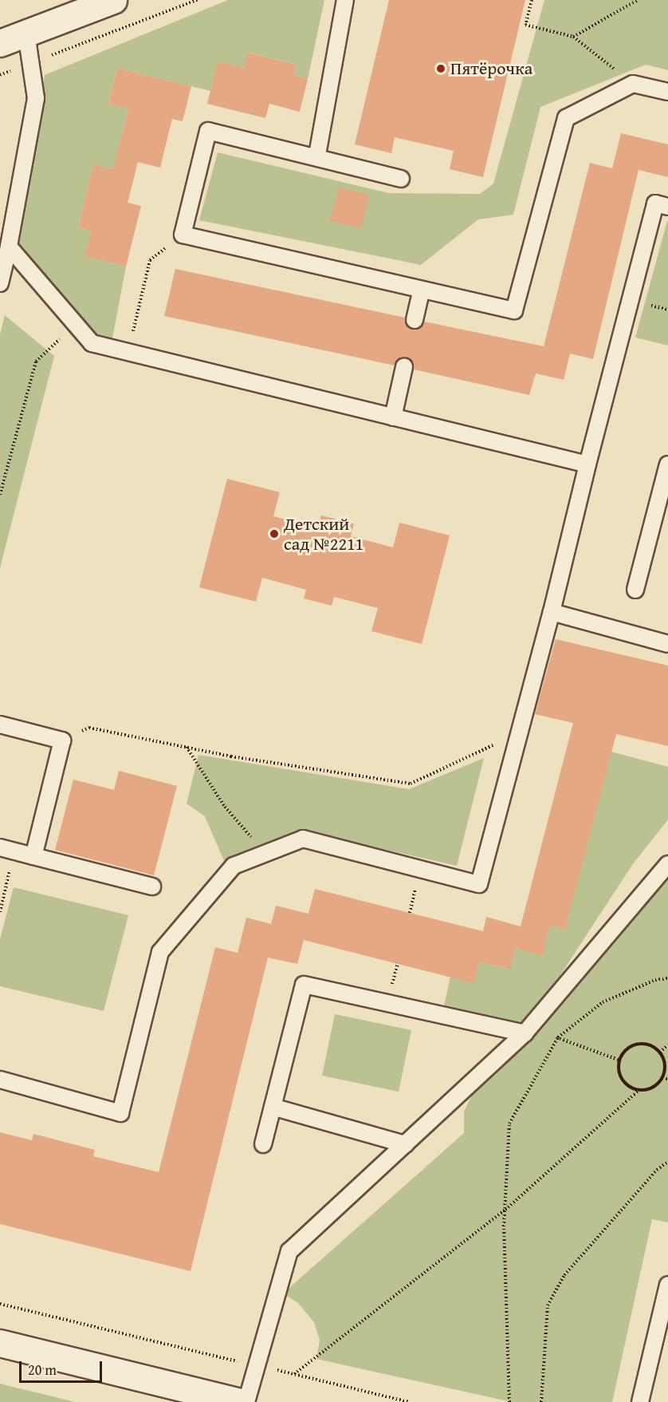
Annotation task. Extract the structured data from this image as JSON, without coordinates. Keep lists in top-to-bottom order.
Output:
{
  "places": ["Пятёрочка", "Детский сад №2211"],
  "scale_bar": "20 m"
}
